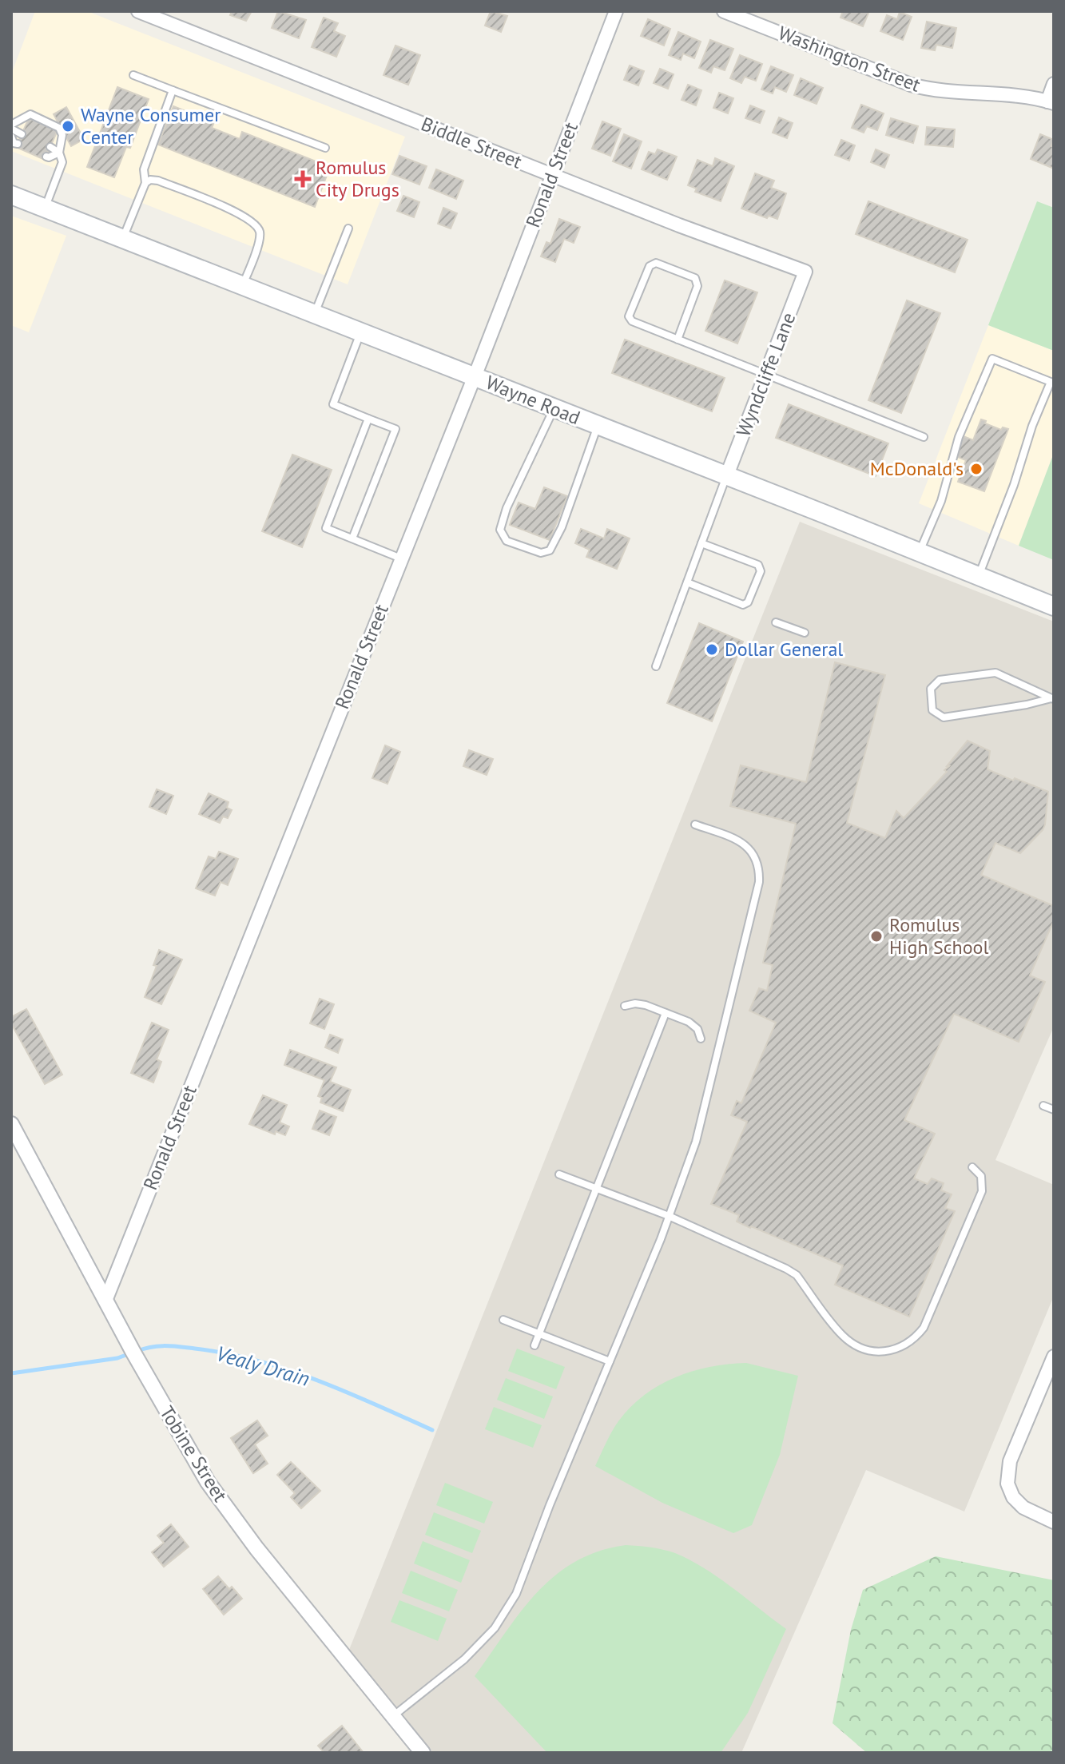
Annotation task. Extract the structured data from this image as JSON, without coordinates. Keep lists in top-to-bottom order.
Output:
{
  "streets": {
    "main road": ["Wayne Road"],
    "street": [
      "Washington Street",
      "Biddle Street",
      "Ronald Street",
      "Wyndcliffe Lane",
      "Tobine Street"
    ]
  },
  "crossings": [
    ["Biddle Street", "Ronald Street"],
    ["Biddle Street", "Wyndcliffe Lane"],
    ["Ronald Street", "Wayne Road"],
    ["Ronald Street", "Tobine Street"],
    ["Wyndcliffe Lane", "Wayne Road"]
  ],
  "water": ["Vealy Drain"],
  "places": {
    "other": [
      "Wayne Consumer Center",
      "McDonald's",
      "Dollar General",
      "Romulus High School"
    ],
    "health": ["Romulus City Drugs"]
  }
}
